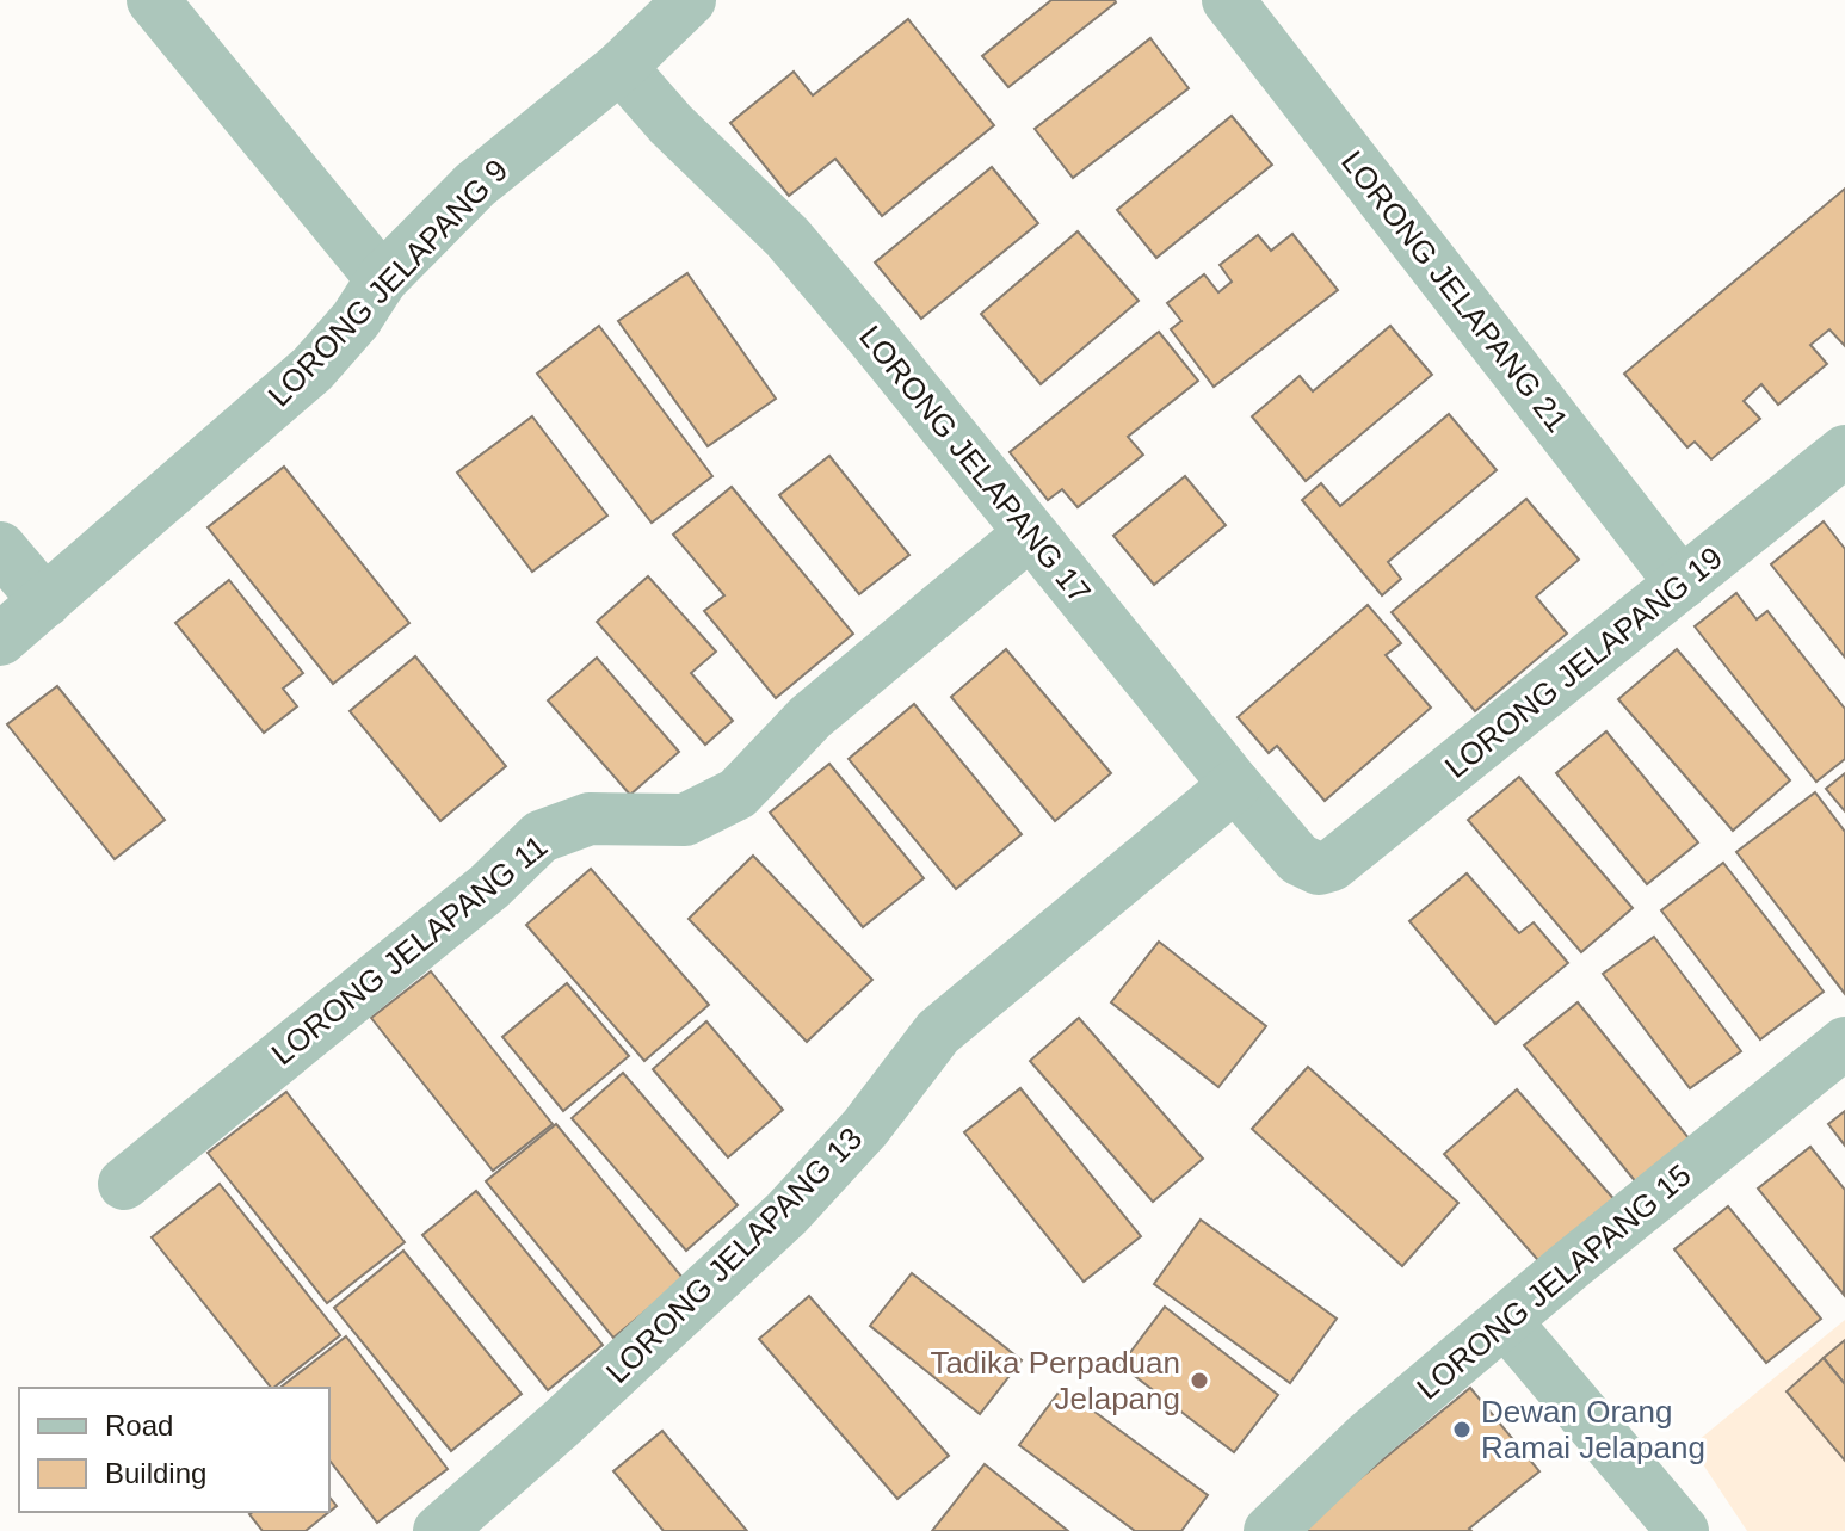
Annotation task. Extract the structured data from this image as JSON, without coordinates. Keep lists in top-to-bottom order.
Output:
{
  "streets": {
    "street": [
      "LORONG JELAPANG 9",
      "LORONG JELAPANG 21",
      "LORONG JELAPANG 17",
      "LORONG JELAPANG 19",
      "LORONG JELAPANG 11",
      "LORONG JELAPANG 13",
      "LORONG JELAPANG 15"
    ]
  },
  "crossings": [
    ["LORONG JELAPANG 9", "LORONG JELAPANG 17"],
    ["LORONG JELAPANG 21", "LORONG JELAPANG 19"],
    ["LORONG JELAPANG 17", "LORONG JELAPANG 19"],
    ["LORONG JELAPANG 17", "LORONG JELAPANG 11"],
    ["LORONG JELAPANG 17", "LORONG JELAPANG 13"]
  ],
  "places": ["Tadika Perpaduan Jelapang", "Dewan Orang Ramai Jelapang"],
  "legend": ["Road", "Building"]
}
